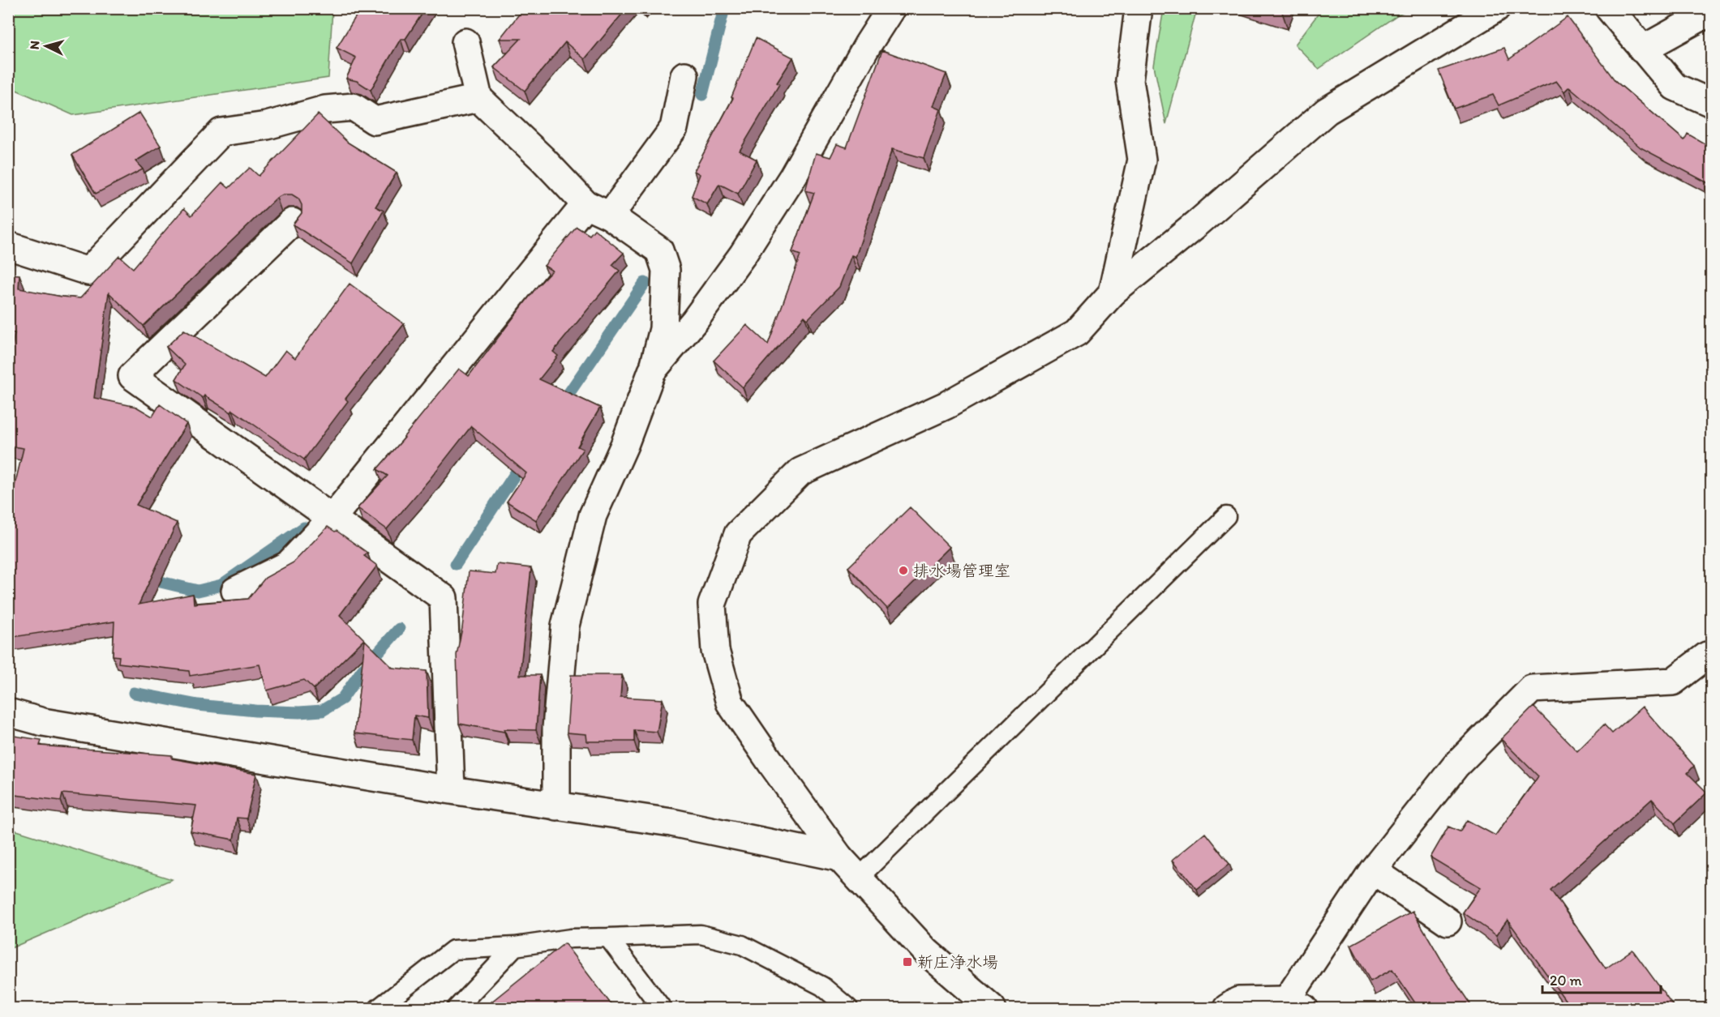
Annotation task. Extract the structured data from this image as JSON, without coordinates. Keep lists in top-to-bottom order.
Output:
{
  "places": {
    "other": ["排水場管理室"],
    "transit": ["新庄浄水場"]
  },
  "scale_bar": "20 m",
  "north": "left"
}
